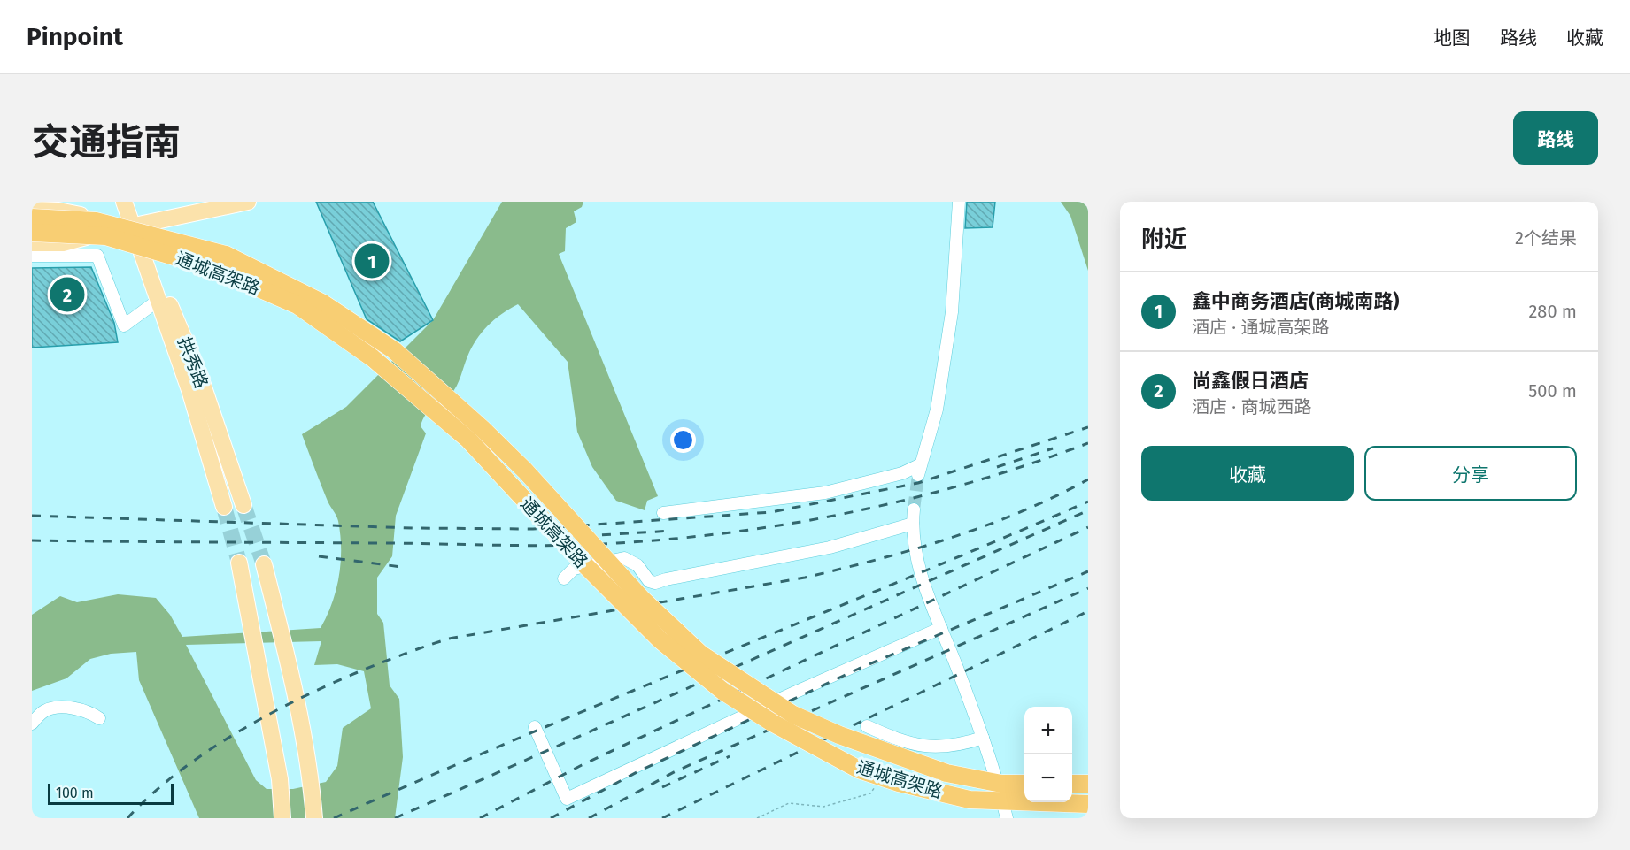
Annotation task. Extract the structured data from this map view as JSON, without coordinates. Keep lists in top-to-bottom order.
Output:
{
  "streets": {
    "highway": ["通城高架路"],
    "main road": ["拱秀路"]
  },
  "scale_bar": "100 m",
  "page": {
    "header": "Pinpoint",
    "nav": ["地图", "路线", "收藏"],
    "title": "交通指南",
    "buttons": [
      "路线",
      ["收藏", "分享"]
    ],
    "heading": ["附近", "2个结果"],
    "pins": ["1", "2"],
    "list": [
      {
        "mark": "1",
        "name": "鑫中商务酒店(商城南路)",
        "note": "酒店 · 通城高架路",
        "value": "280 m"
      },
      {
        "mark": "2",
        "name": "尚鑫假日酒店",
        "note": "酒店 · 商城西路",
        "value": "500 m"
      }
    ],
    "map_buttons": ["+", "−"],
    "scale": "100 m"
  }
}
